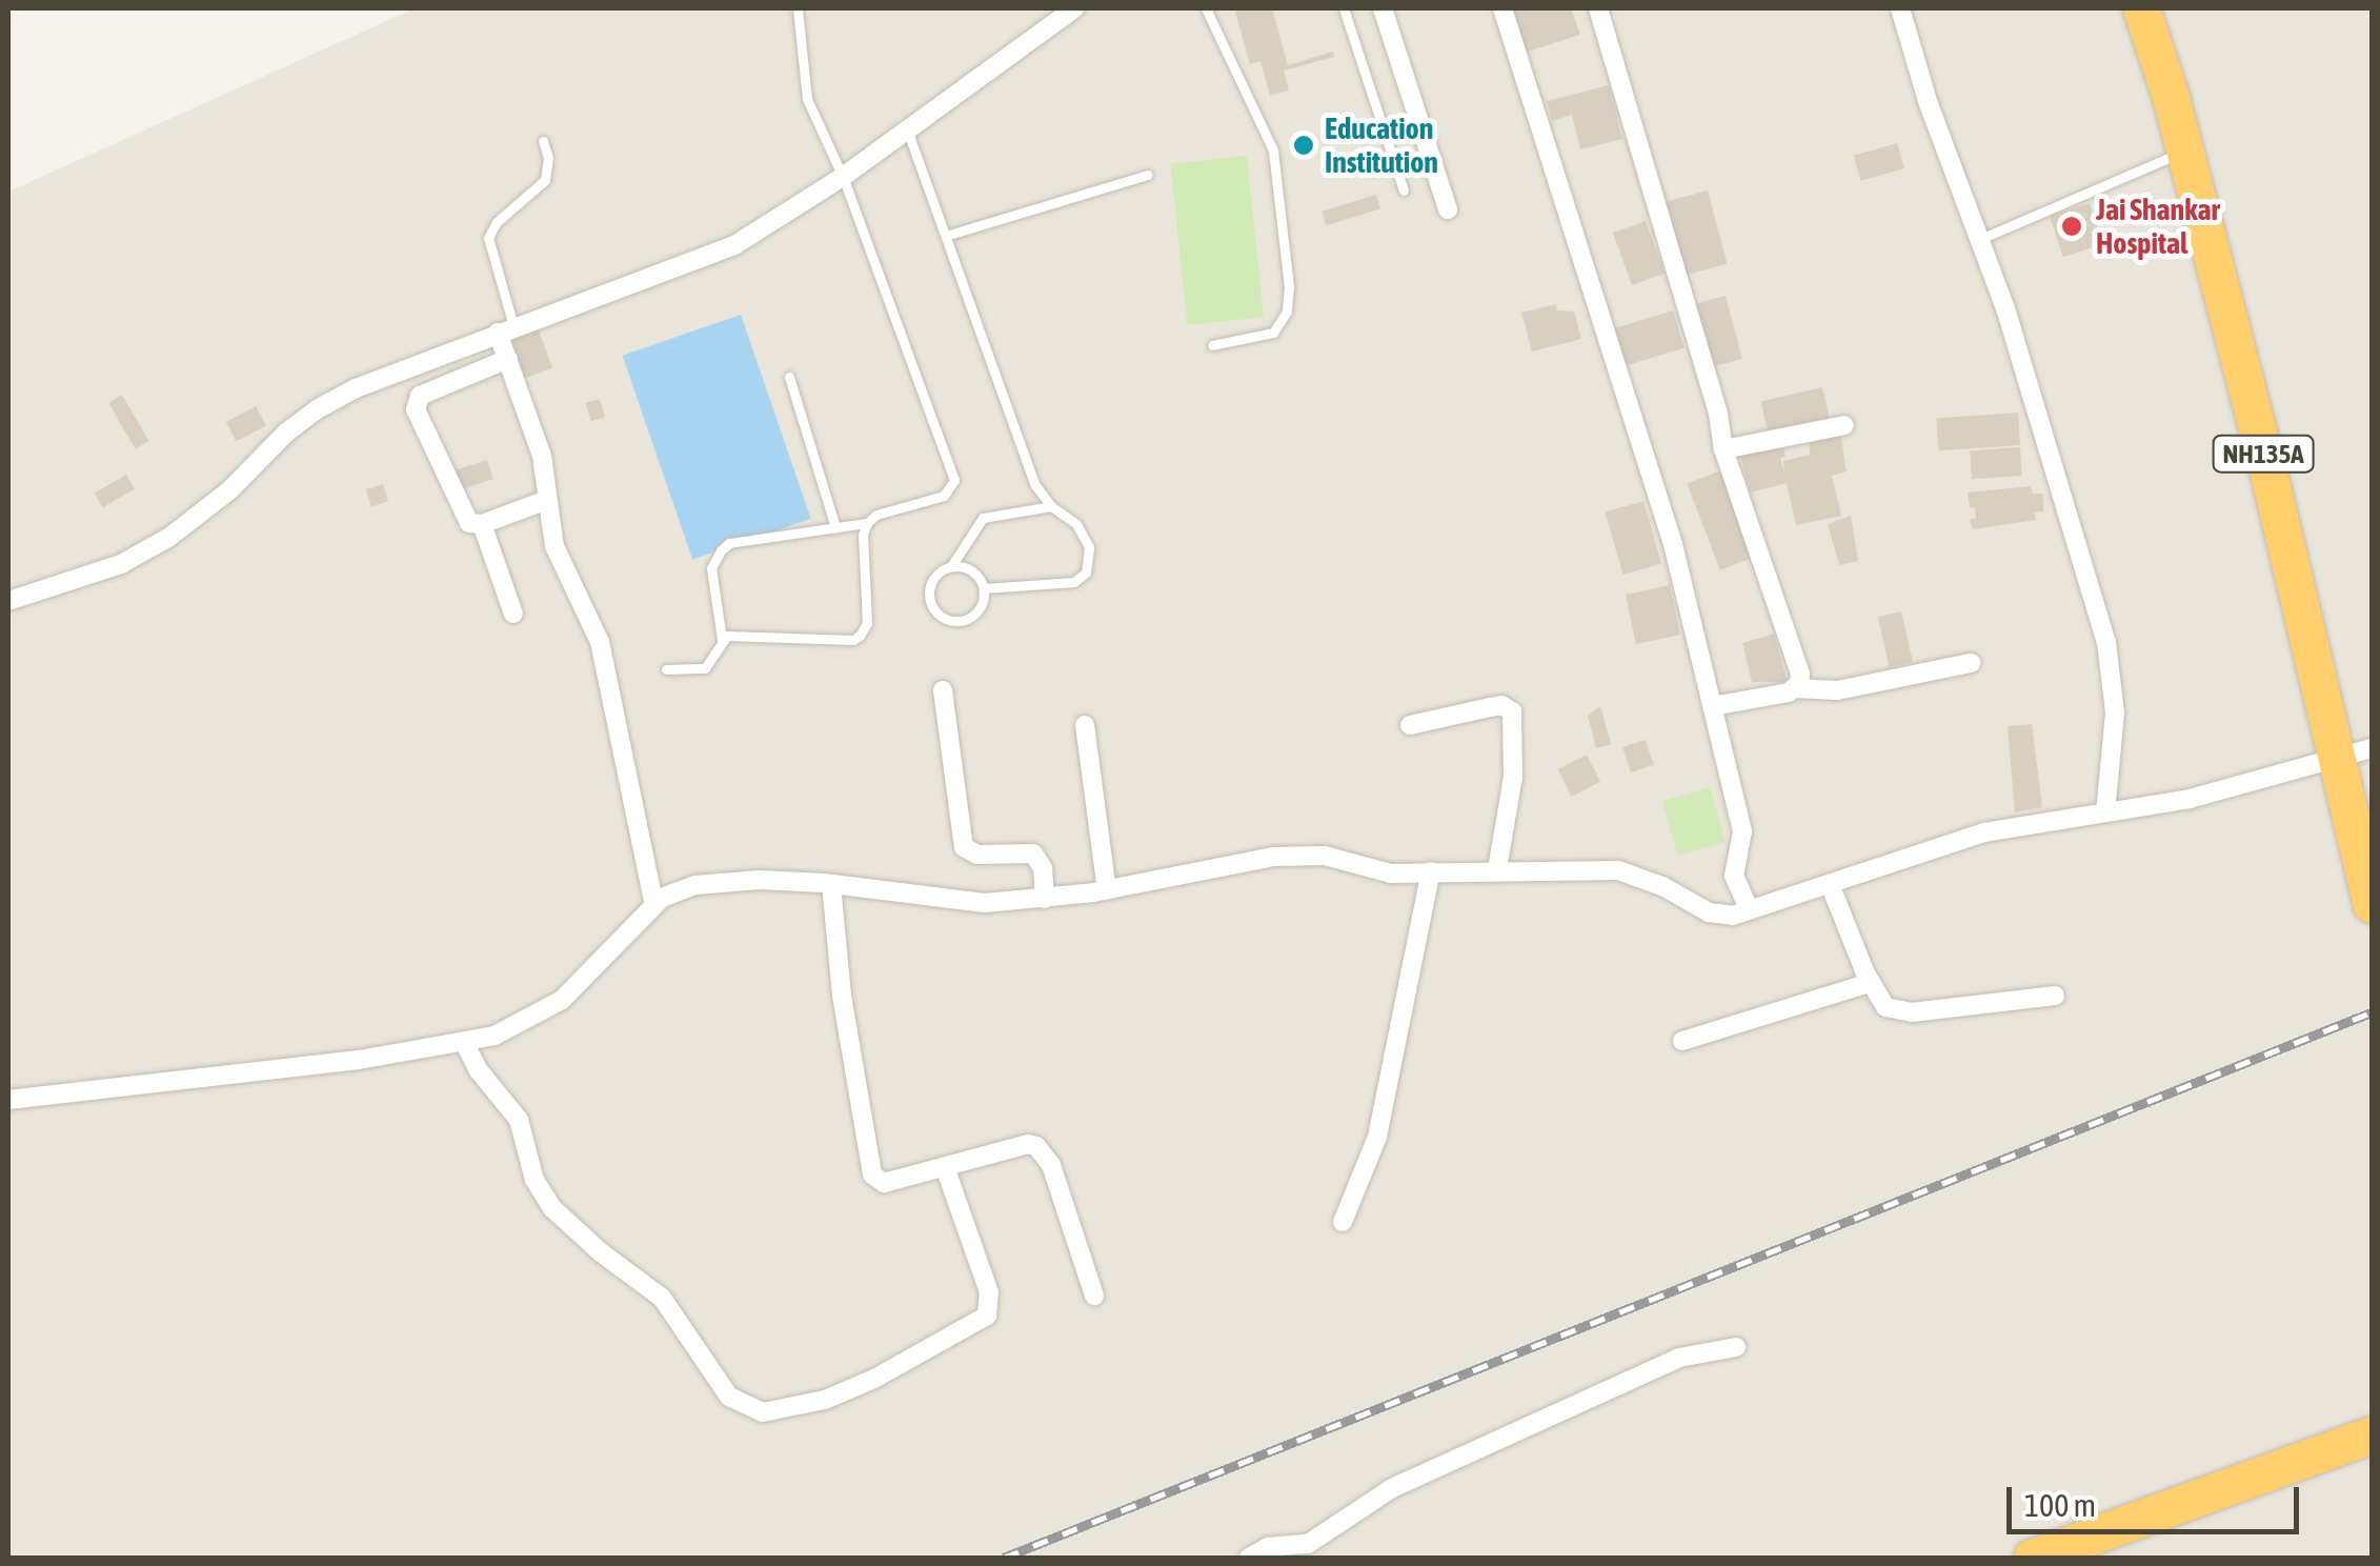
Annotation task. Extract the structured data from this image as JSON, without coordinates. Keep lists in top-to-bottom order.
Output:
{
  "streets": {
    "highway": ["NH135A"]
  },
  "places": ["Education Institution", "Jai Shankar Hospital"],
  "scale_bar": "100 m"
}
